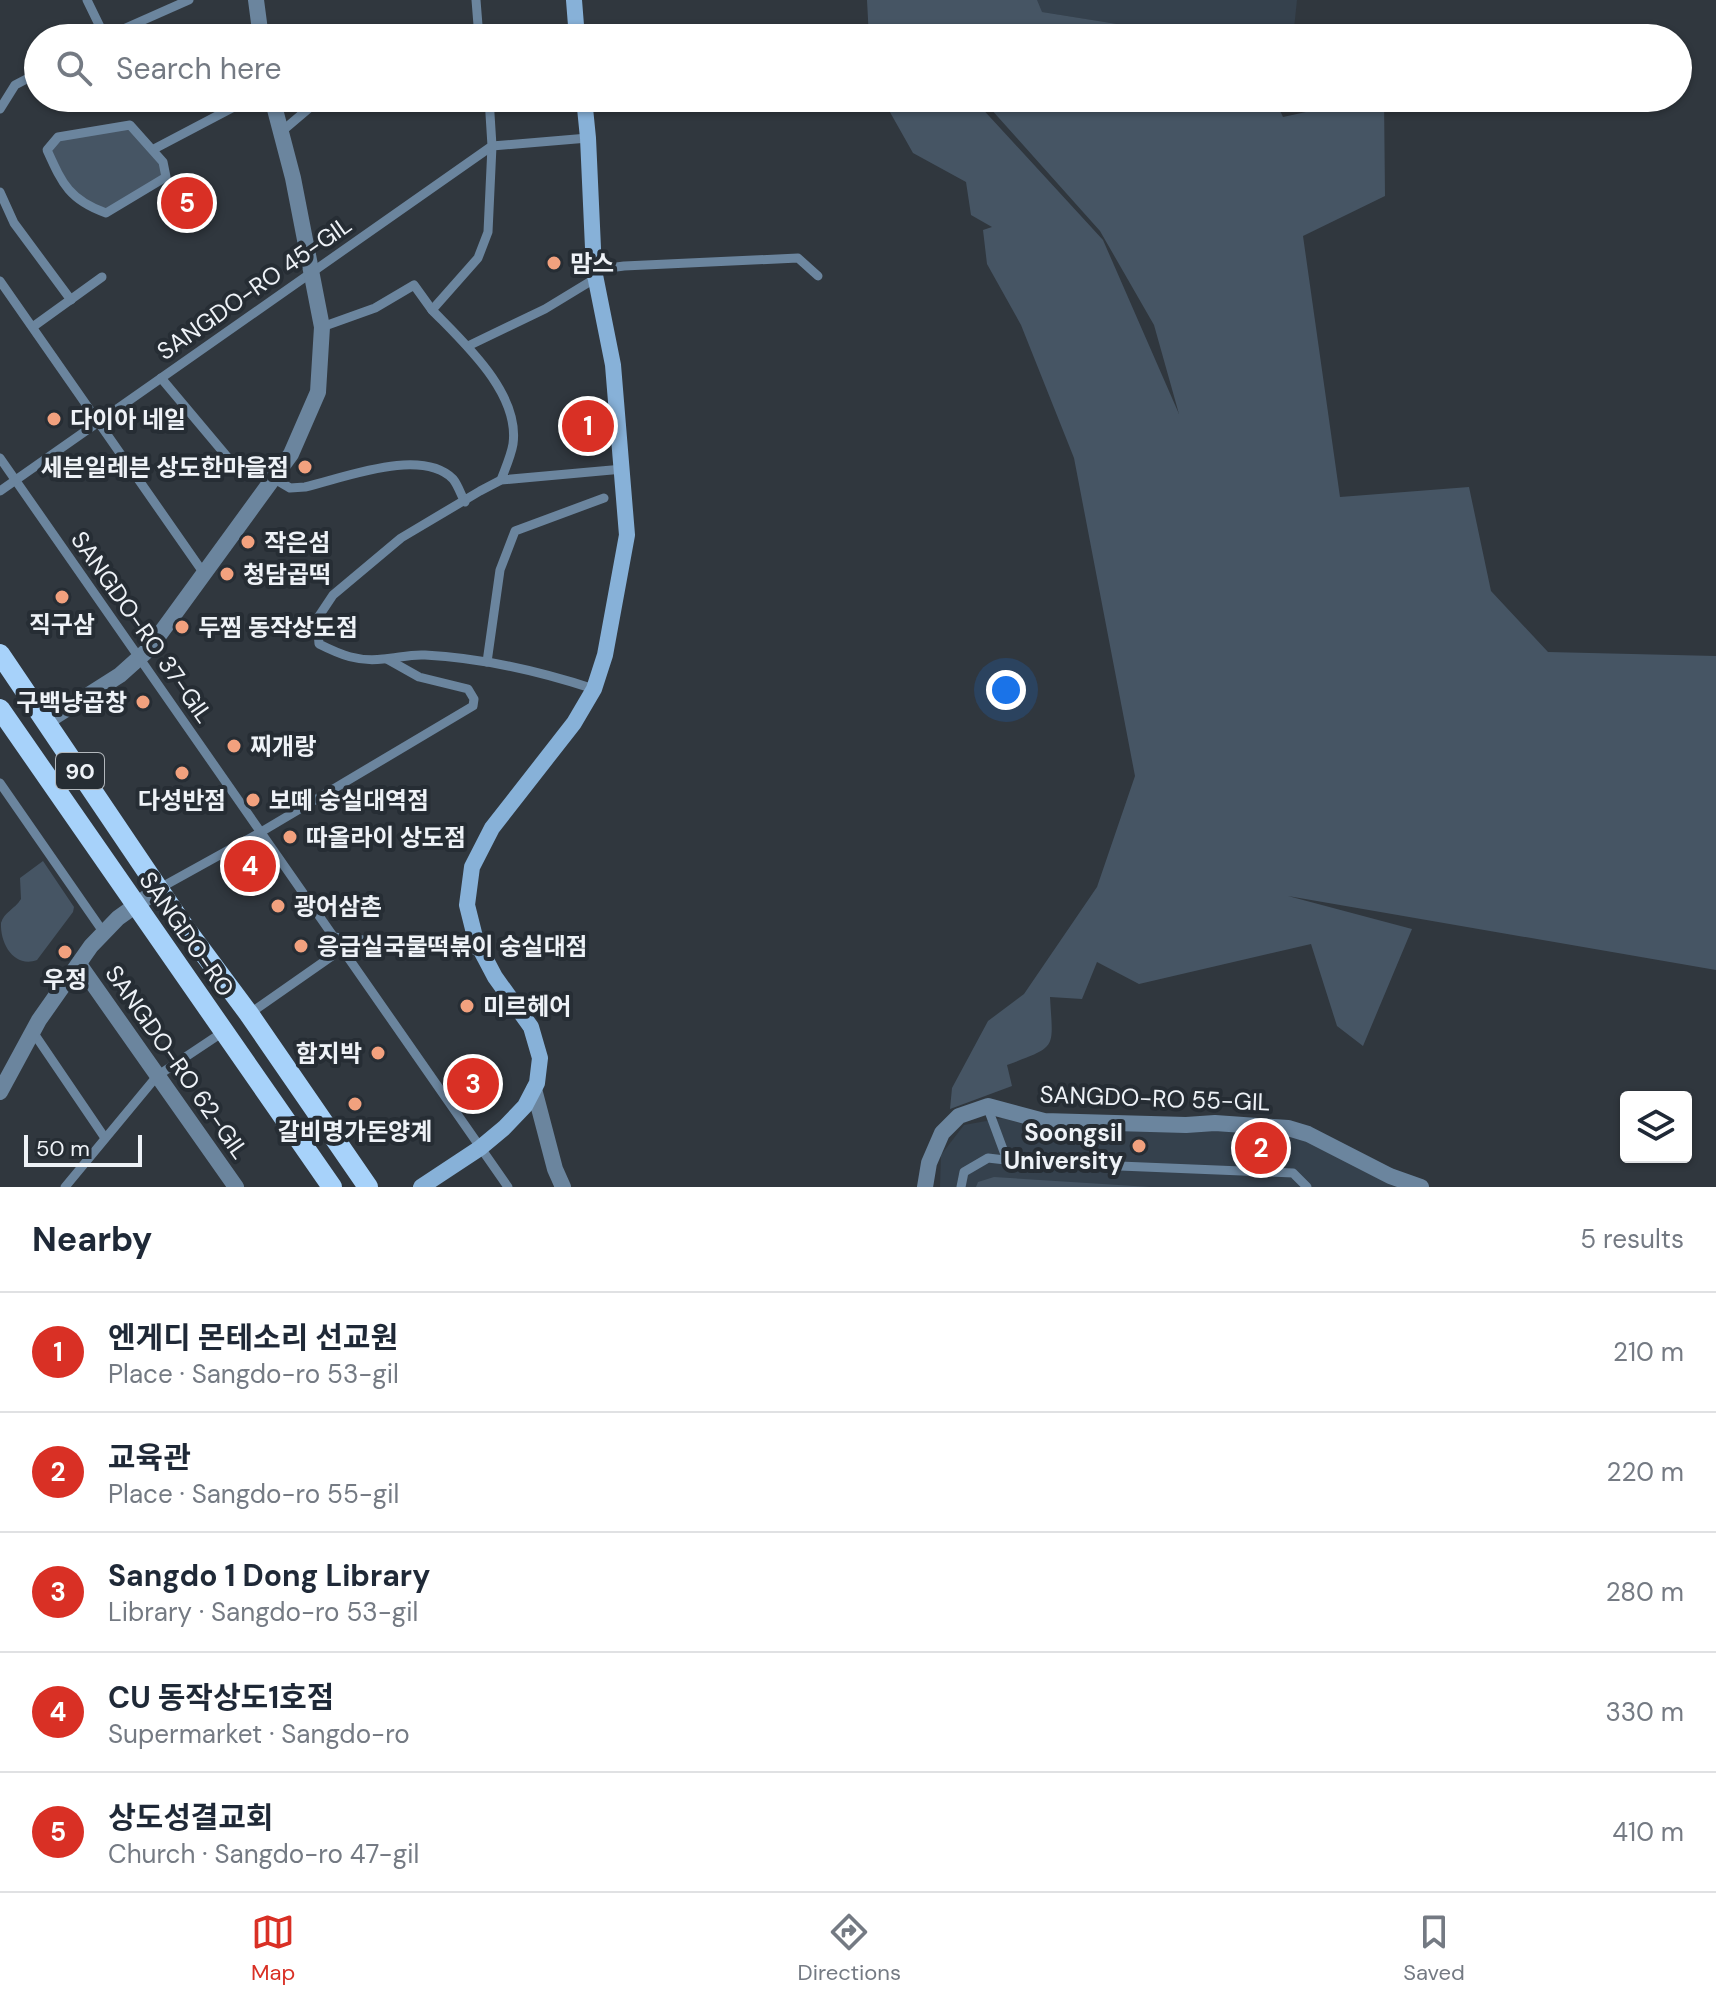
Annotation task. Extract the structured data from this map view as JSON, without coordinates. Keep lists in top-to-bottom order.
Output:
{
  "streets": {
    "main road": ["90", "SANGDO-RO"],
    "street": ["SANGDO-RO 62-GIL", "SANGDO-RO 55-GIL"],
    "lane": ["SANGDO-RO 45-GIL", "SANGDO-RO 37-GIL"]
  },
  "crossings": [
    ["SANGDO-RO 45-GIL", "SANGDO-RO 37-GIL"],
    ["SANGDO-RO 37-GIL", "SANGDO-RO"]
  ],
  "places": [
    "맘스",
    "다이아 네일",
    "세븐일레븐 상도한마을점",
    "작은섬",
    "청담곱떡",
    "직구삼",
    "두찜 동작상도점",
    "구백냥곱창",
    "찌개랑",
    "다성반점",
    "보떼 숭실대역점",
    "따올라이 상도점",
    "광어삼촌",
    "응급실국물떡볶이 숭실대점",
    "우정",
    "미르헤어",
    "함지박",
    "갈비명가돈양계",
    "Soongsil University"
  ],
  "scale_bar": "50 m",
  "page": {
    "search": "Search here",
    "pins": [
      "5",
      "1",
      "4",
      "3",
      "2"
    ],
    "scale": "50 m",
    "heading": ["Nearby", "5 results"],
    "list": [
      {
        "mark": "1",
        "name": "엔게디 몬테소리 선교원",
        "note": "Place · Sangdo-ro 53-gil",
        "value": "210 m"
      },
      {
        "mark": "2",
        "name": "교육관",
        "note": "Place · Sangdo-ro 55-gil",
        "value": "220 m"
      },
      {
        "mark": "3",
        "name": "Sangdo 1 Dong Library",
        "note": "Library · Sangdo-ro 53-gil",
        "value": "280 m"
      },
      {
        "mark": "4",
        "name": "CU 동작상도1호점",
        "note": "Supermarket · Sangdo-ro",
        "value": "330 m"
      },
      {
        "mark": "5",
        "name": "상도성결교회",
        "note": "Church · Sangdo-ro 47-gil",
        "value": "410 m"
      }
    ],
    "nav": ["Map", "Directions", "Saved"]
  }
}
